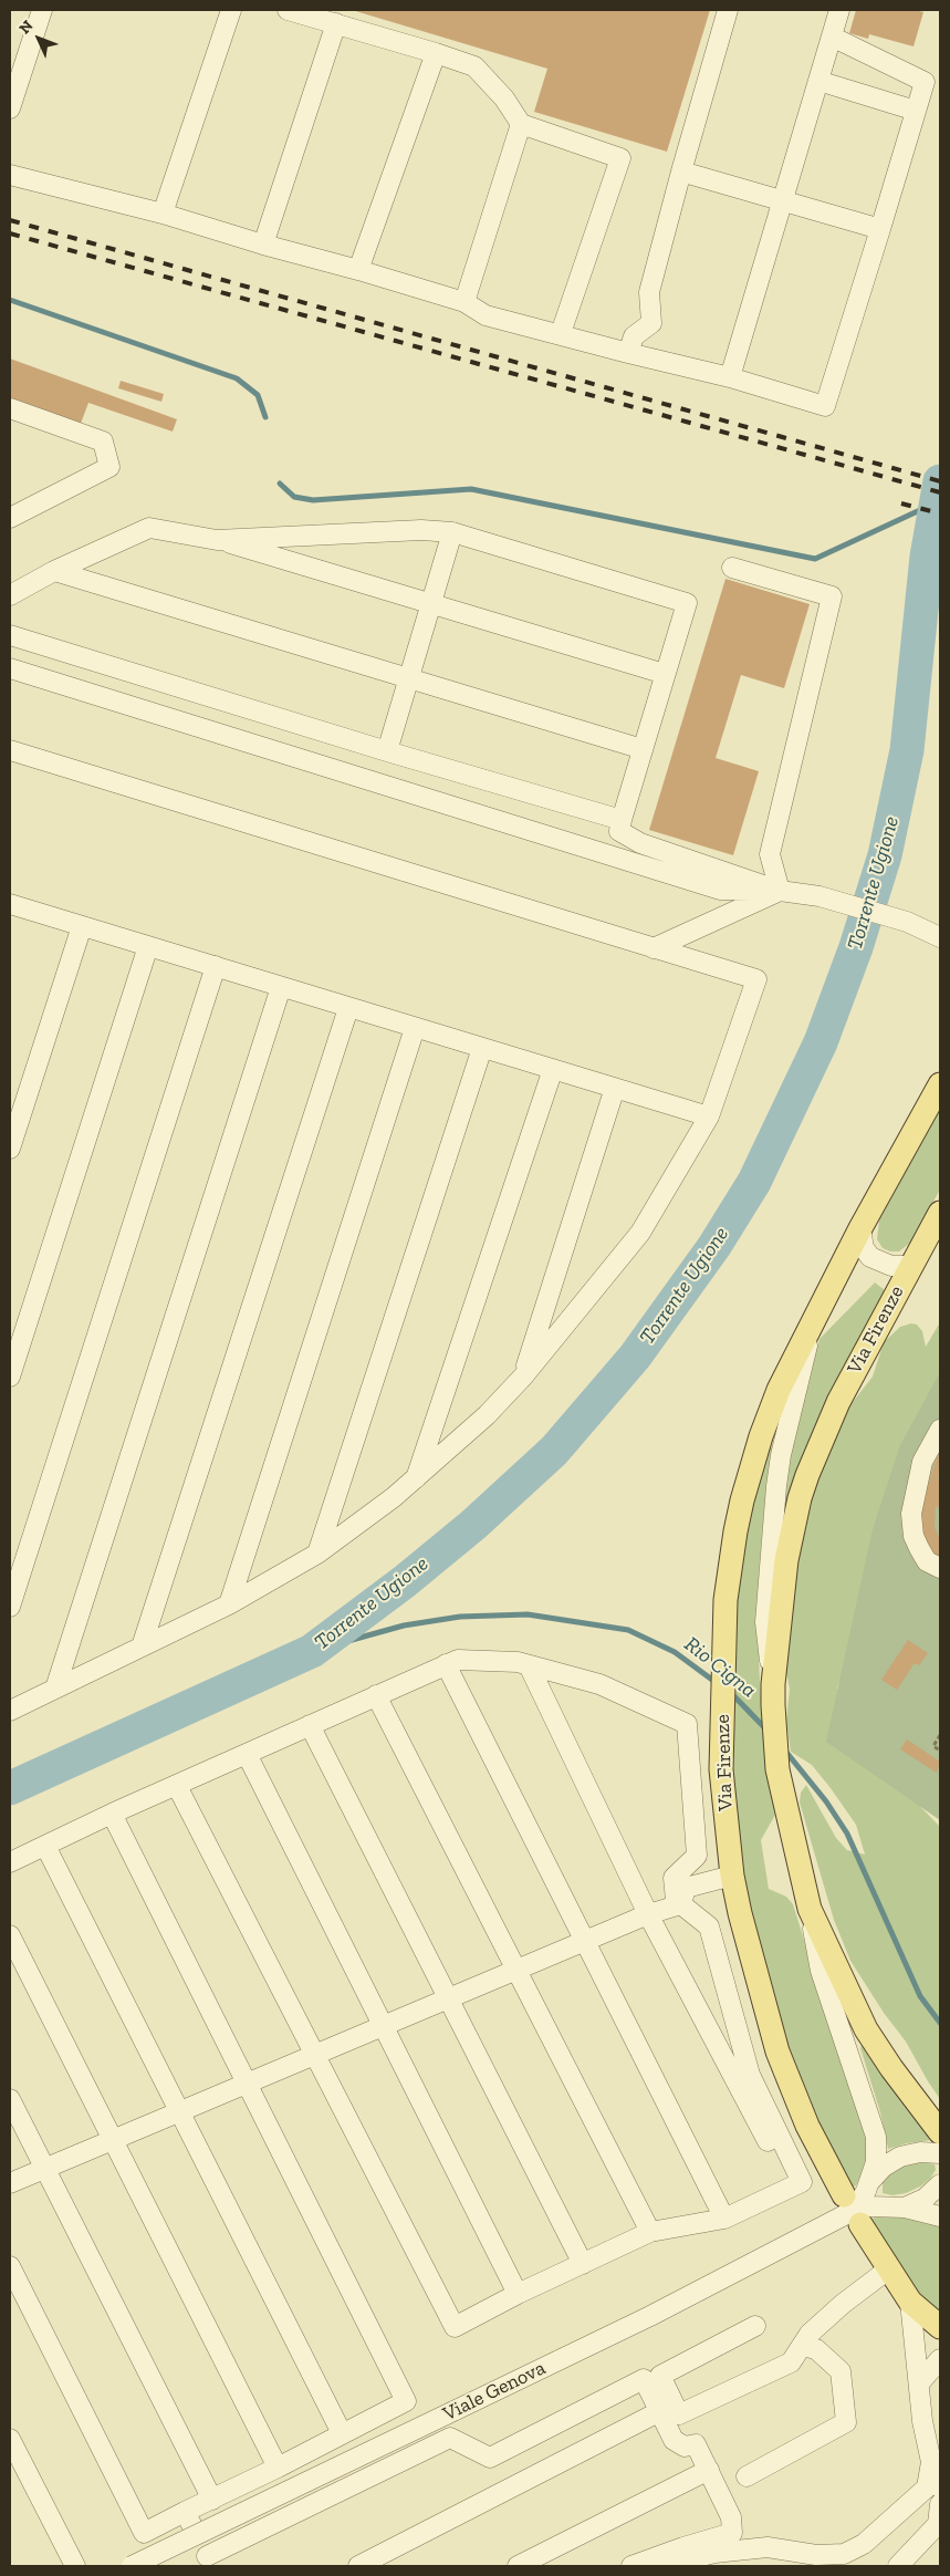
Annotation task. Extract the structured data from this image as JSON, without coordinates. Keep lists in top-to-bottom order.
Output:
{
  "streets": {
    "main road": ["Via Firenze"],
    "street": ["Viale Genova"]
  },
  "crossings": [
    ["Via Firenze", "Viale Genova"]
  ],
  "water": ["Torrente Ugione", "Rio Cigna"],
  "north": "top left"
}
